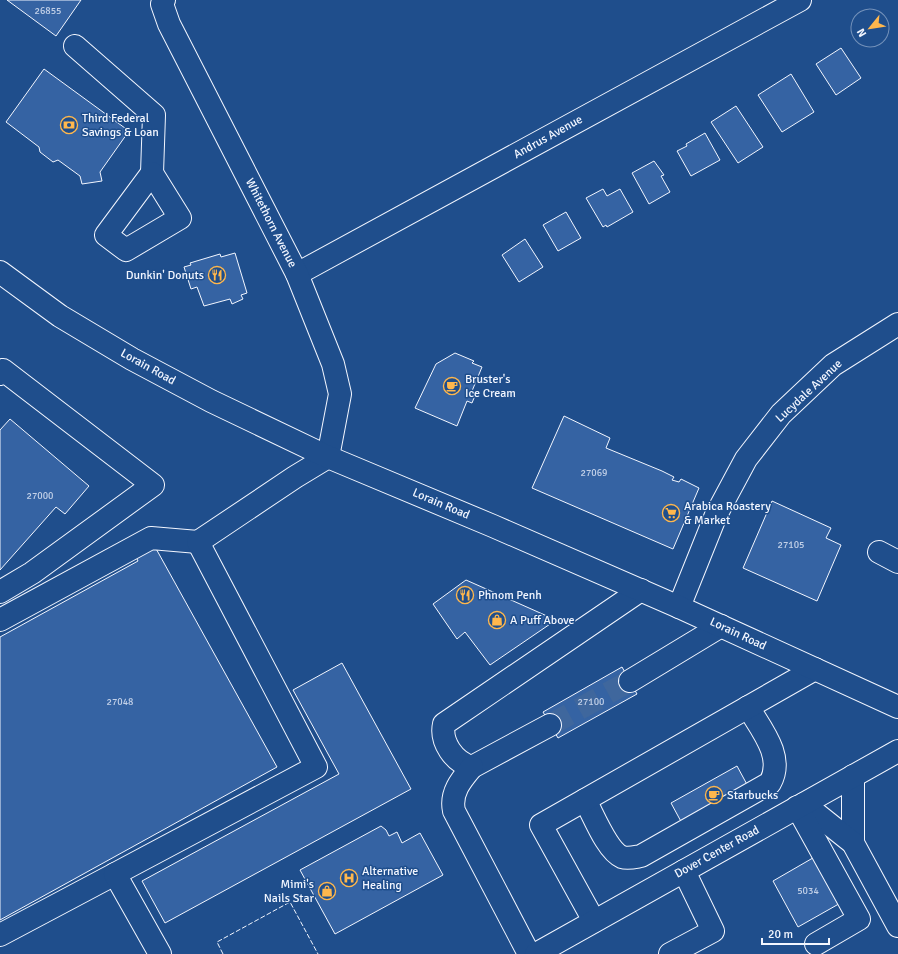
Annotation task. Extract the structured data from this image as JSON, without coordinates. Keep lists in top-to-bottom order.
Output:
{
  "streets": {
    "street": [
      "Andrus Avenue",
      "Whitethorn Avenue",
      "Lorain Road",
      "Lucydale Avenue",
      "Dover Center Road"
    ]
  },
  "crossings": [
    ["Andrus Avenue", "Whitethorn Avenue"],
    ["Whitethorn Avenue", "Lorain Road"],
    ["Lorain Road", "Lucydale Avenue"]
  ],
  "places": {
    "bank": ["Third Federal Savings & Loan"],
    "restaurant": ["Dunkin' Donuts", "Phnom Penh"],
    "cafe": ["Bruster's Ice Cream", "Starbucks"],
    "supermarket": ["Arabica Roastery & Market"],
    "shop": ["A Puff Above", "Mimi's Nails Star"],
    "hospital": ["Alternative Healing"]
  },
  "house_numbers": [
    "26855",
    "27069",
    "27000",
    "27105",
    "27048",
    "27100",
    "5034"
  ],
  "scale_bar": "20 m",
  "north": "bottom left"
}
